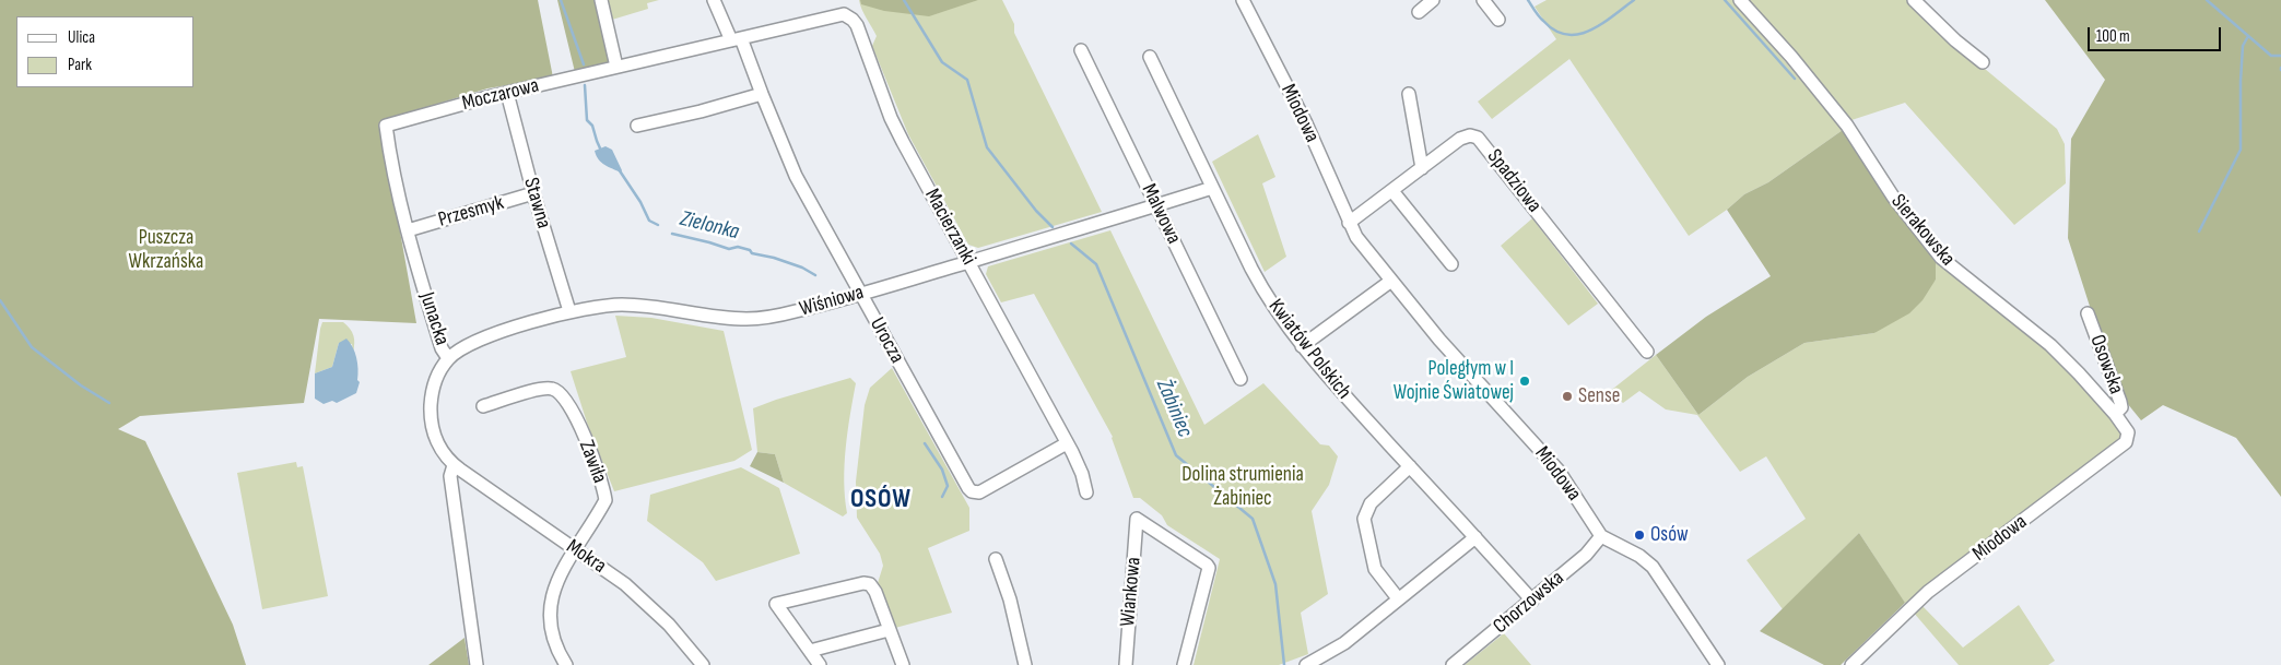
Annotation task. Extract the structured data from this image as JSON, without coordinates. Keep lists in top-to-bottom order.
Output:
{
  "streets": {
    "street": [
      "Moczarowa",
      "Miodowa",
      "Spadziowa",
      "Stawna",
      "Przesmyk",
      "Malwowa",
      "Macierzanki",
      "Sierakowska",
      "Wiśniowa",
      "Junacka",
      "Urocza",
      "Kwiatów Polskich",
      "Osowska",
      "Zawiła",
      "Mokra",
      "Wiankowa",
      "Chorzowska"
    ]
  },
  "crossings": [
    ["Moczarowa", "Stawna"],
    ["Moczarowa", "Macierzanki"],
    ["Moczarowa", "Junacka"],
    ["Moczarowa", "Urocza"],
    ["Miodowa", "Spadziowa"],
    ["Miodowa", "Sierakowska"],
    ["Miodowa", "Chorzowska"],
    ["Stawna", "Przesmyk"],
    ["Stawna", "Wiśniowa"],
    ["Przesmyk", "Junacka"],
    ["Malwowa", "Wiśniowa"],
    ["Macierzanki", "Wiśniowa"],
    ["Macierzanki", "Urocza"],
    ["Sierakowska", "Osowska"],
    ["Wiśniowa", "Junacka"],
    ["Wiśniowa", "Urocza"],
    ["Wiśniowa", "Kwiatów Polskich"],
    ["Junacka", "Mokra"],
    ["Kwiatów Polskich", "Chorzowska"],
    ["Zawiła", "Mokra"]
  ],
  "districts": ["OSÓW"],
  "water": ["Zielonka", "Żabiniec"],
  "parks": ["Puszcza Wkrzańska", "Dolina strumienia Żabiniec"],
  "places": ["Poległym w I Wojnie Światowej", "Sense", "Osów"],
  "legend": ["Ulica", "Park"],
  "scale_bar": "100 m"
}
